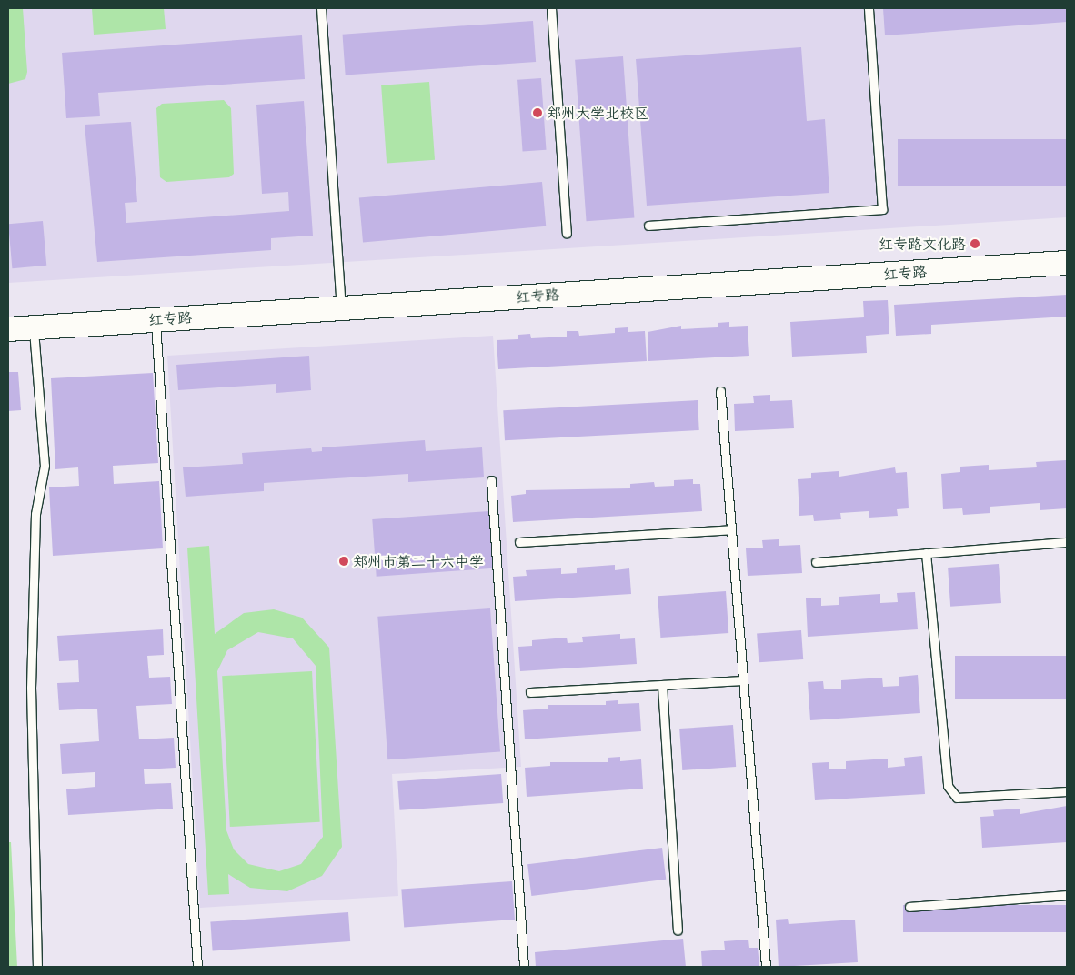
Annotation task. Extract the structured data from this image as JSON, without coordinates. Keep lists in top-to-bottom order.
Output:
{
  "streets": {
    "street": ["红专路"]
  },
  "places": ["郑州大学北校区", "红专路文化路", "郑州市第二十六中学"]
}
